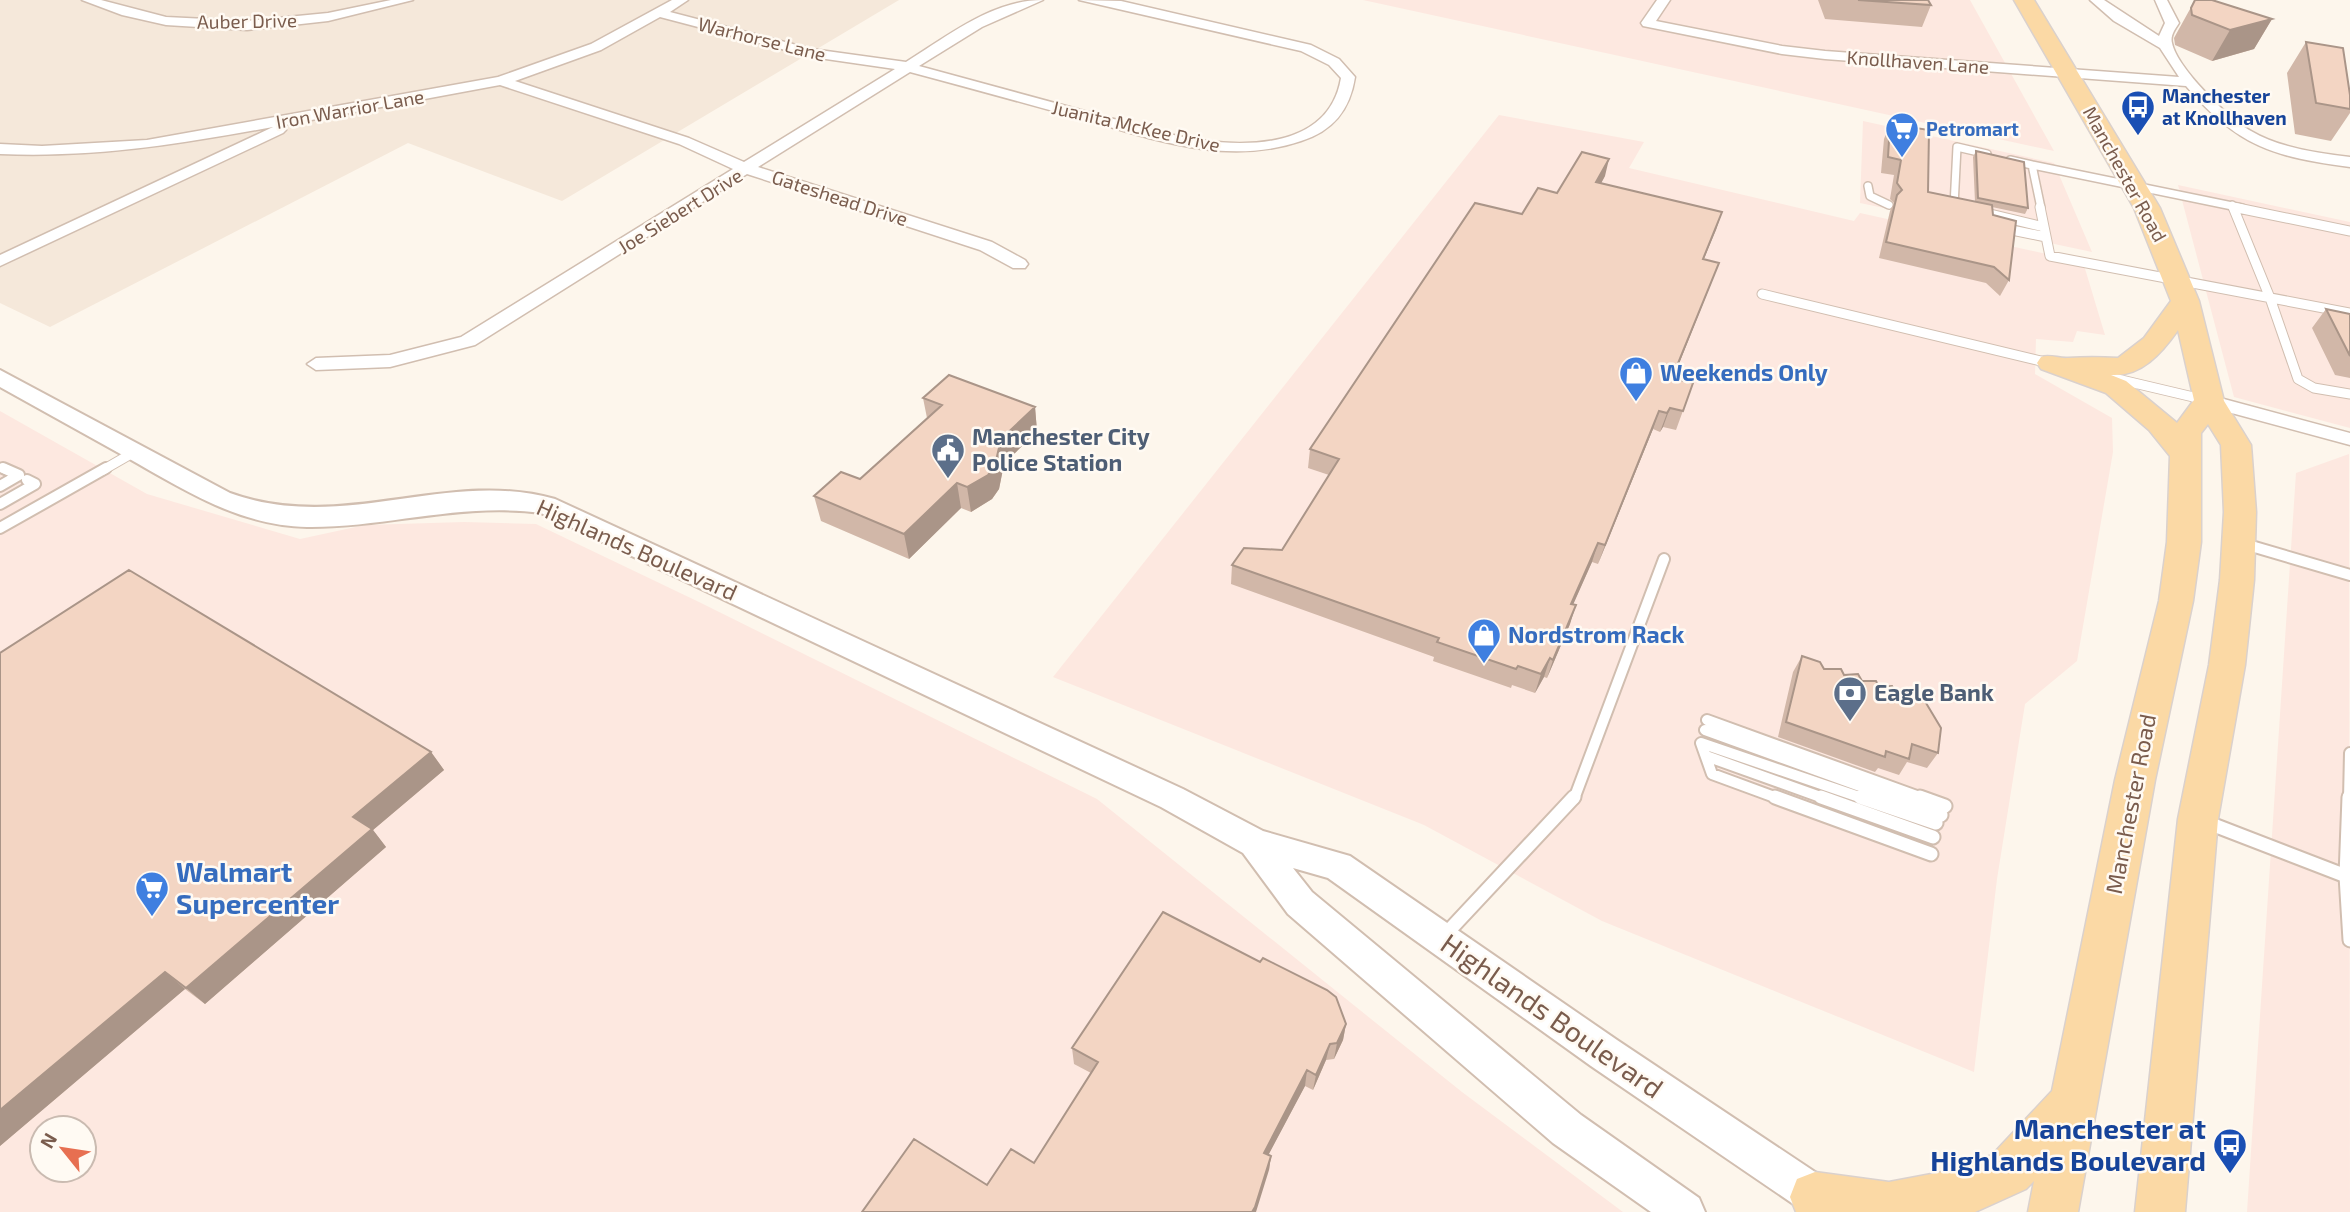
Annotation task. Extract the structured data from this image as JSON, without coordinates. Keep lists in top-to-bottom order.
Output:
{
  "streets": {
    "main road": ["Manchester Road"],
    "street": [
      "Auber Drive",
      "Warhorse Lane",
      "Knollhaven Lane",
      "Iron Warrior Lane",
      "Juanita McKee Drive",
      "Gateshead Drive",
      "Joe Siebert Drive",
      "Highlands Boulevard"
    ]
  },
  "crossings": [
    ["Warhorse Lane", "Iron Warrior Lane"],
    ["Warhorse Lane", "Juanita McKee Drive"],
    ["Warhorse Lane", "Joe Siebert Drive"],
    ["Knollhaven Lane", "Manchester Road"],
    ["Iron Warrior Lane", "Gateshead Drive"],
    ["Juanita McKee Drive", "Joe Siebert Drive"],
    ["Gateshead Drive", "Joe Siebert Drive"]
  ],
  "places": {
    "bus stop": ["Manchester at Knollhaven", "Manchester at Highlands Boulevard"],
    "supermarket": ["Petromart", "Walmart Supercenter"],
    "shop": ["Weekends Only", "Nordstrom Rack"],
    "public building": ["Manchester City Police Station"],
    "bank": ["Eagle Bank"]
  },
  "north": "top left"
}
